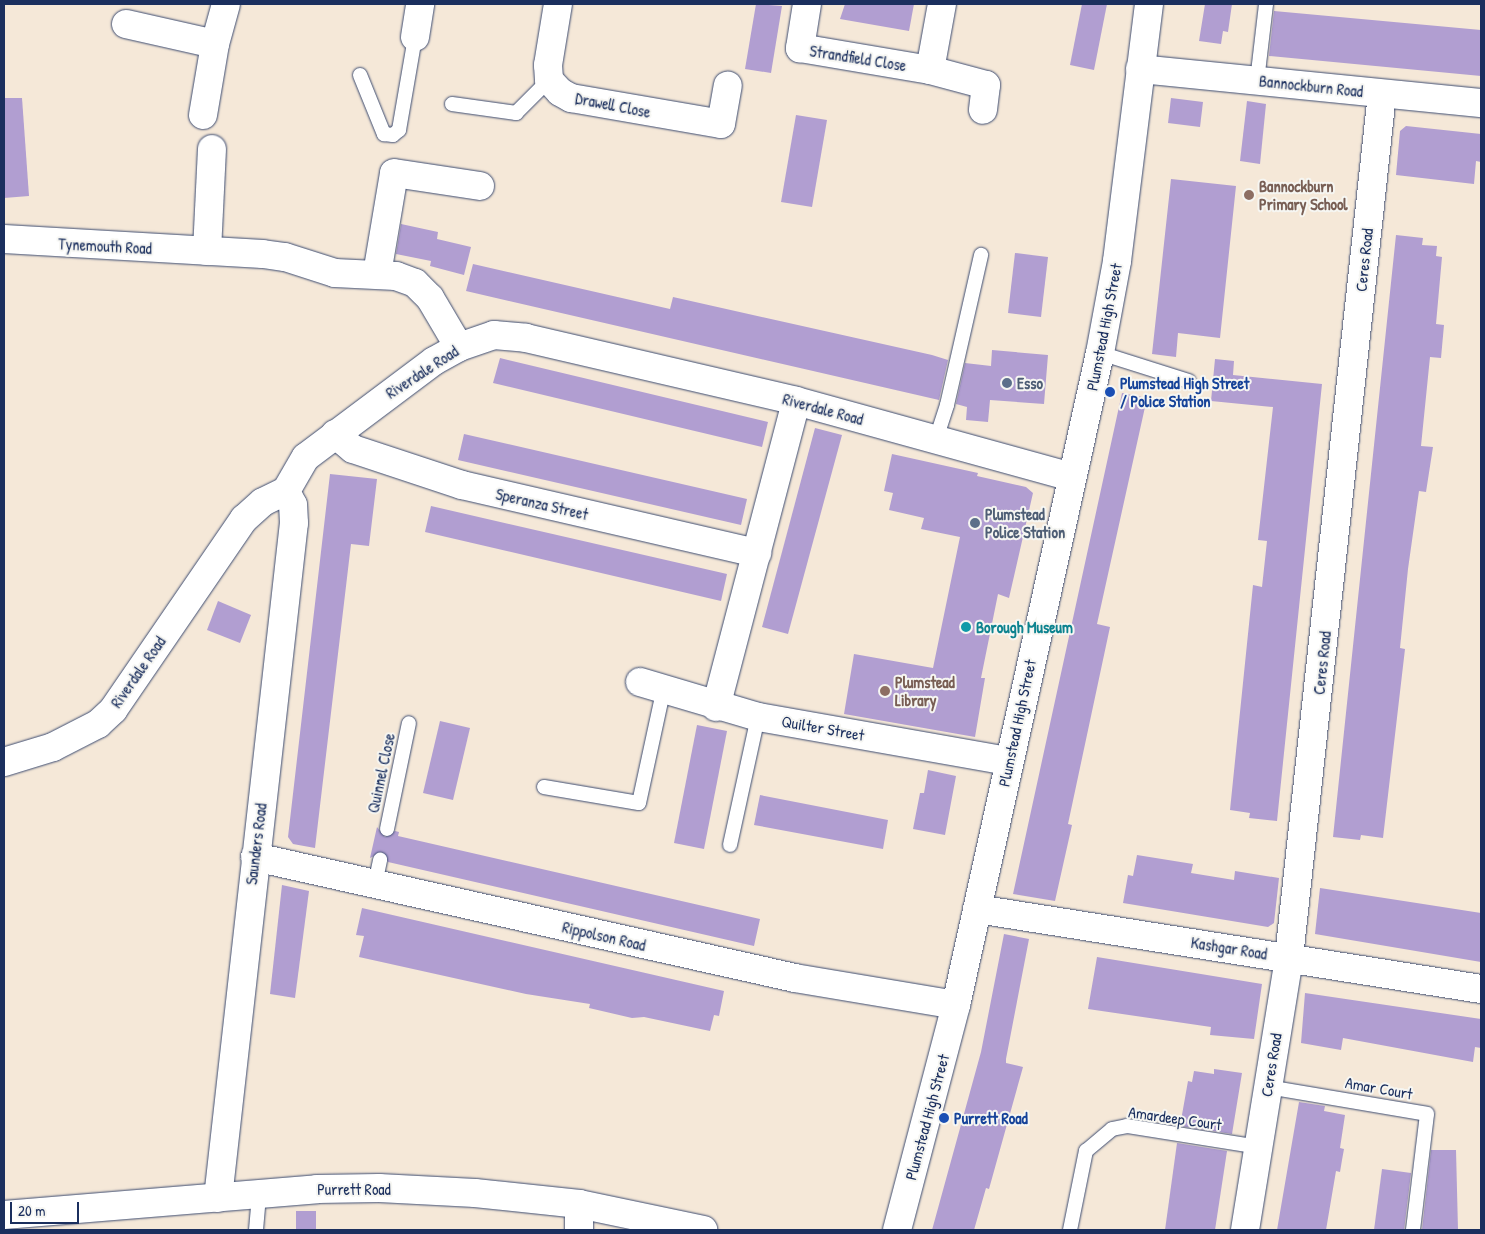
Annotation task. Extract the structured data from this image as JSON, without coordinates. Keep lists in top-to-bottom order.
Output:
{
  "streets": {
    "street": [
      "Strandfield Close",
      "Bannockburn Road",
      "Drawell Close",
      "Tynemouth Road",
      "Ceres Road",
      "Plumstead High Street",
      "Riverdale Road",
      "Speranza Street",
      "Quilter Street",
      "Saunders Road",
      "Rippolson Road",
      "Kashgar Road",
      "Purrett Road"
    ],
    "lane": ["Quinnel Close", "Amar Court", "Amardeep Court"]
  },
  "crossings": [
    ["Bannockburn Road", "Ceres Road"],
    ["Bannockburn Road", "Plumstead High Street"],
    ["Tynemouth Road", "Riverdale Road"],
    ["Ceres Road", "Kashgar Road"],
    ["Ceres Road", "Amar Court"],
    ["Ceres Road", "Amardeep Court"],
    ["Plumstead High Street", "Riverdale Road"],
    ["Plumstead High Street", "Quilter Street"],
    ["Plumstead High Street", "Rippolson Road"],
    ["Plumstead High Street", "Kashgar Road"],
    ["Riverdale Road", "Speranza Street"],
    ["Riverdale Road", "Saunders Road"],
    ["Saunders Road", "Rippolson Road"],
    ["Saunders Road", "Purrett Road"]
  ],
  "places": [
    "Bannockburn Primary School",
    "Esso",
    "Plumstead High Street / Police Station",
    "Plumstead Police Station",
    "Borough Museum",
    "Plumstead Library",
    "Purrett Road"
  ],
  "scale_bar": "20 m"
}
